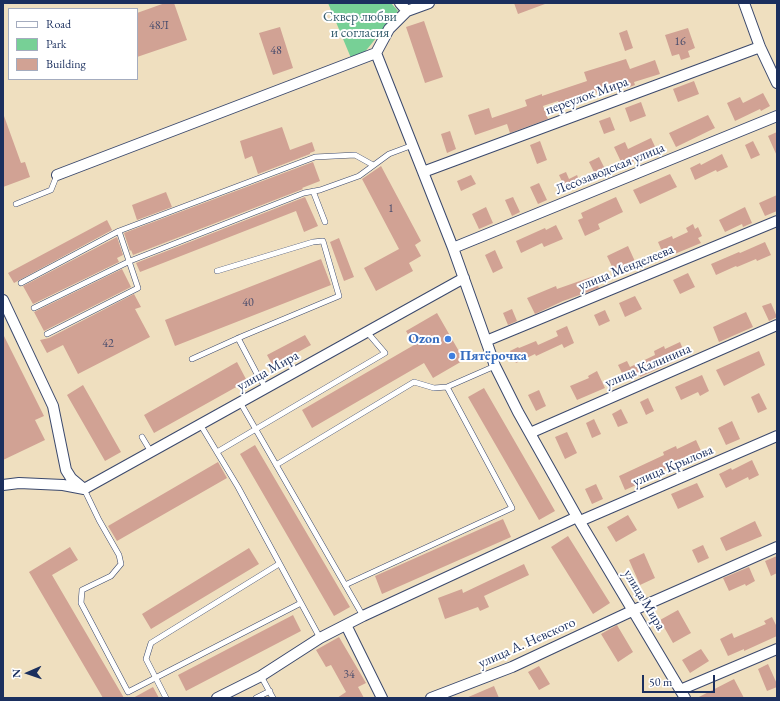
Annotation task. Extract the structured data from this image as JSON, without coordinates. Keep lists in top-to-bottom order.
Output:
{
  "streets": {
    "street": [
      "переулок Мира",
      "Лесозаводская улица",
      "улица Менделеева",
      "улица Калинина",
      "улица Мира",
      "улица Крылова",
      "улица А. Невского"
    ]
  },
  "crossings": [
    ["переулок Мира", "улица Мира"],
    ["Лесозаводская улица", "улица Мира"],
    ["улица Менделеева", "улица Мира"],
    ["улица Калинина", "улица Мира"],
    ["улица Мира", "улица Крылова"],
    ["улица Мира", "улица А. Невского"]
  ],
  "parks": ["Сквер любви и согласия"],
  "places": ["Ozon", "Пятёрочка"],
  "house_numbers": [
    "48Л",
    "16",
    "48",
    "1",
    "40",
    "42",
    "34"
  ],
  "legend": ["Road", "Park", "Building"],
  "scale_bar": "50 m",
  "north": "left"
}
